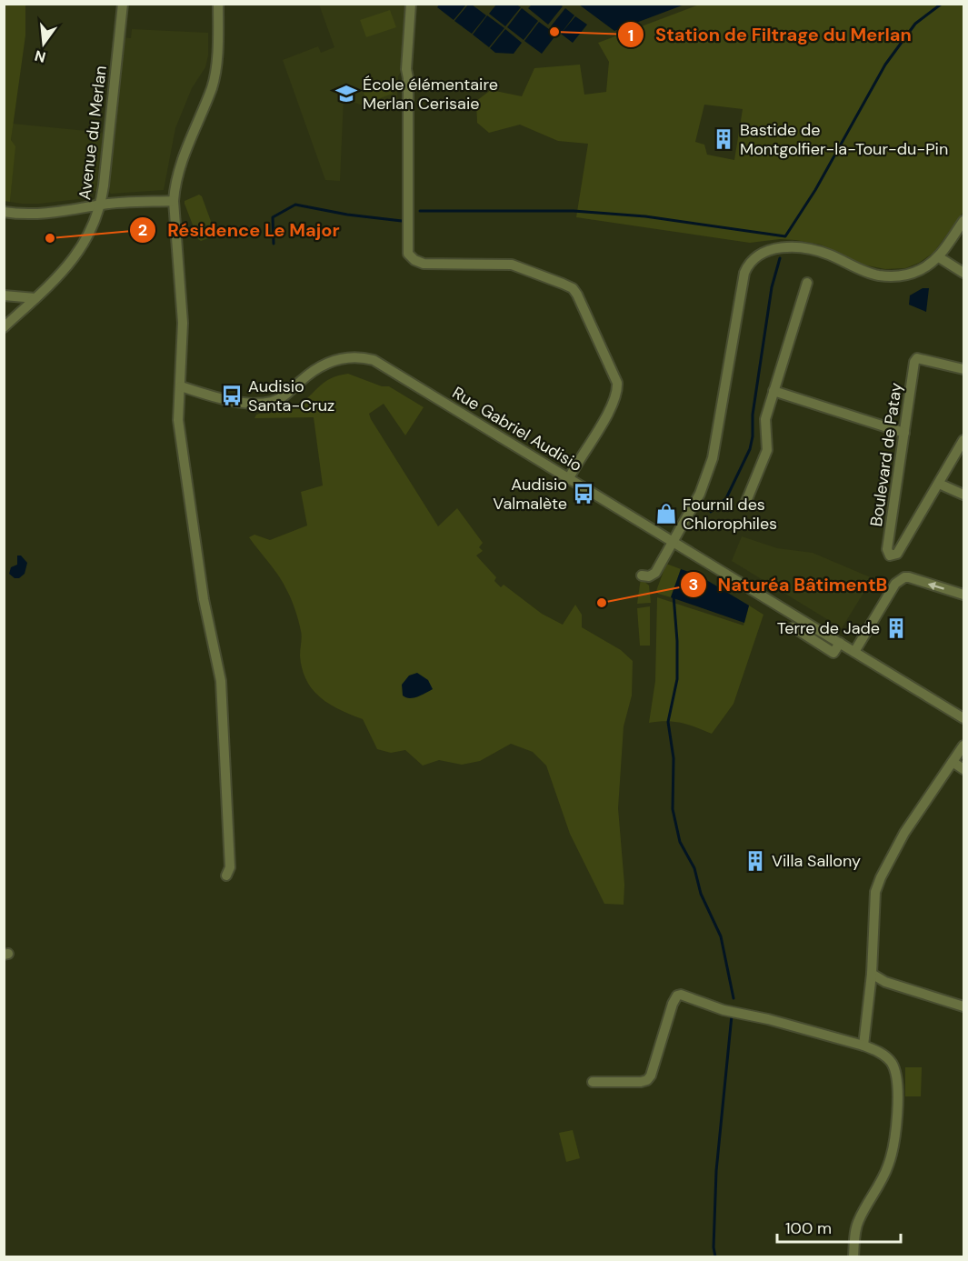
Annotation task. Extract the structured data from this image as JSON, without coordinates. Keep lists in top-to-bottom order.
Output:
{
  "streets": {
    "street": ["Avenue du Merlan", "Rue Gabriel Audisio", "Boulevard de Patay"]
  },
  "places": {
    "other": ["Station de Filtrage du Merlan", "Résidence Le Major", "Naturéa BâtimentB"],
    "school or university": ["École élémentaire Merlan Cerisaie"],
    "building": ["Bastide de Montgolfier-la-Tour-du-Pin", "Terre de Jade", "Villa Sallony"],
    "bus stop": ["Audisio Santa-Cruz", "Audisio Valmalète"],
    "shop": ["Fournil des Chlorophiles"]
  },
  "scale_bar": "100 m",
  "north": "bottom"
}
